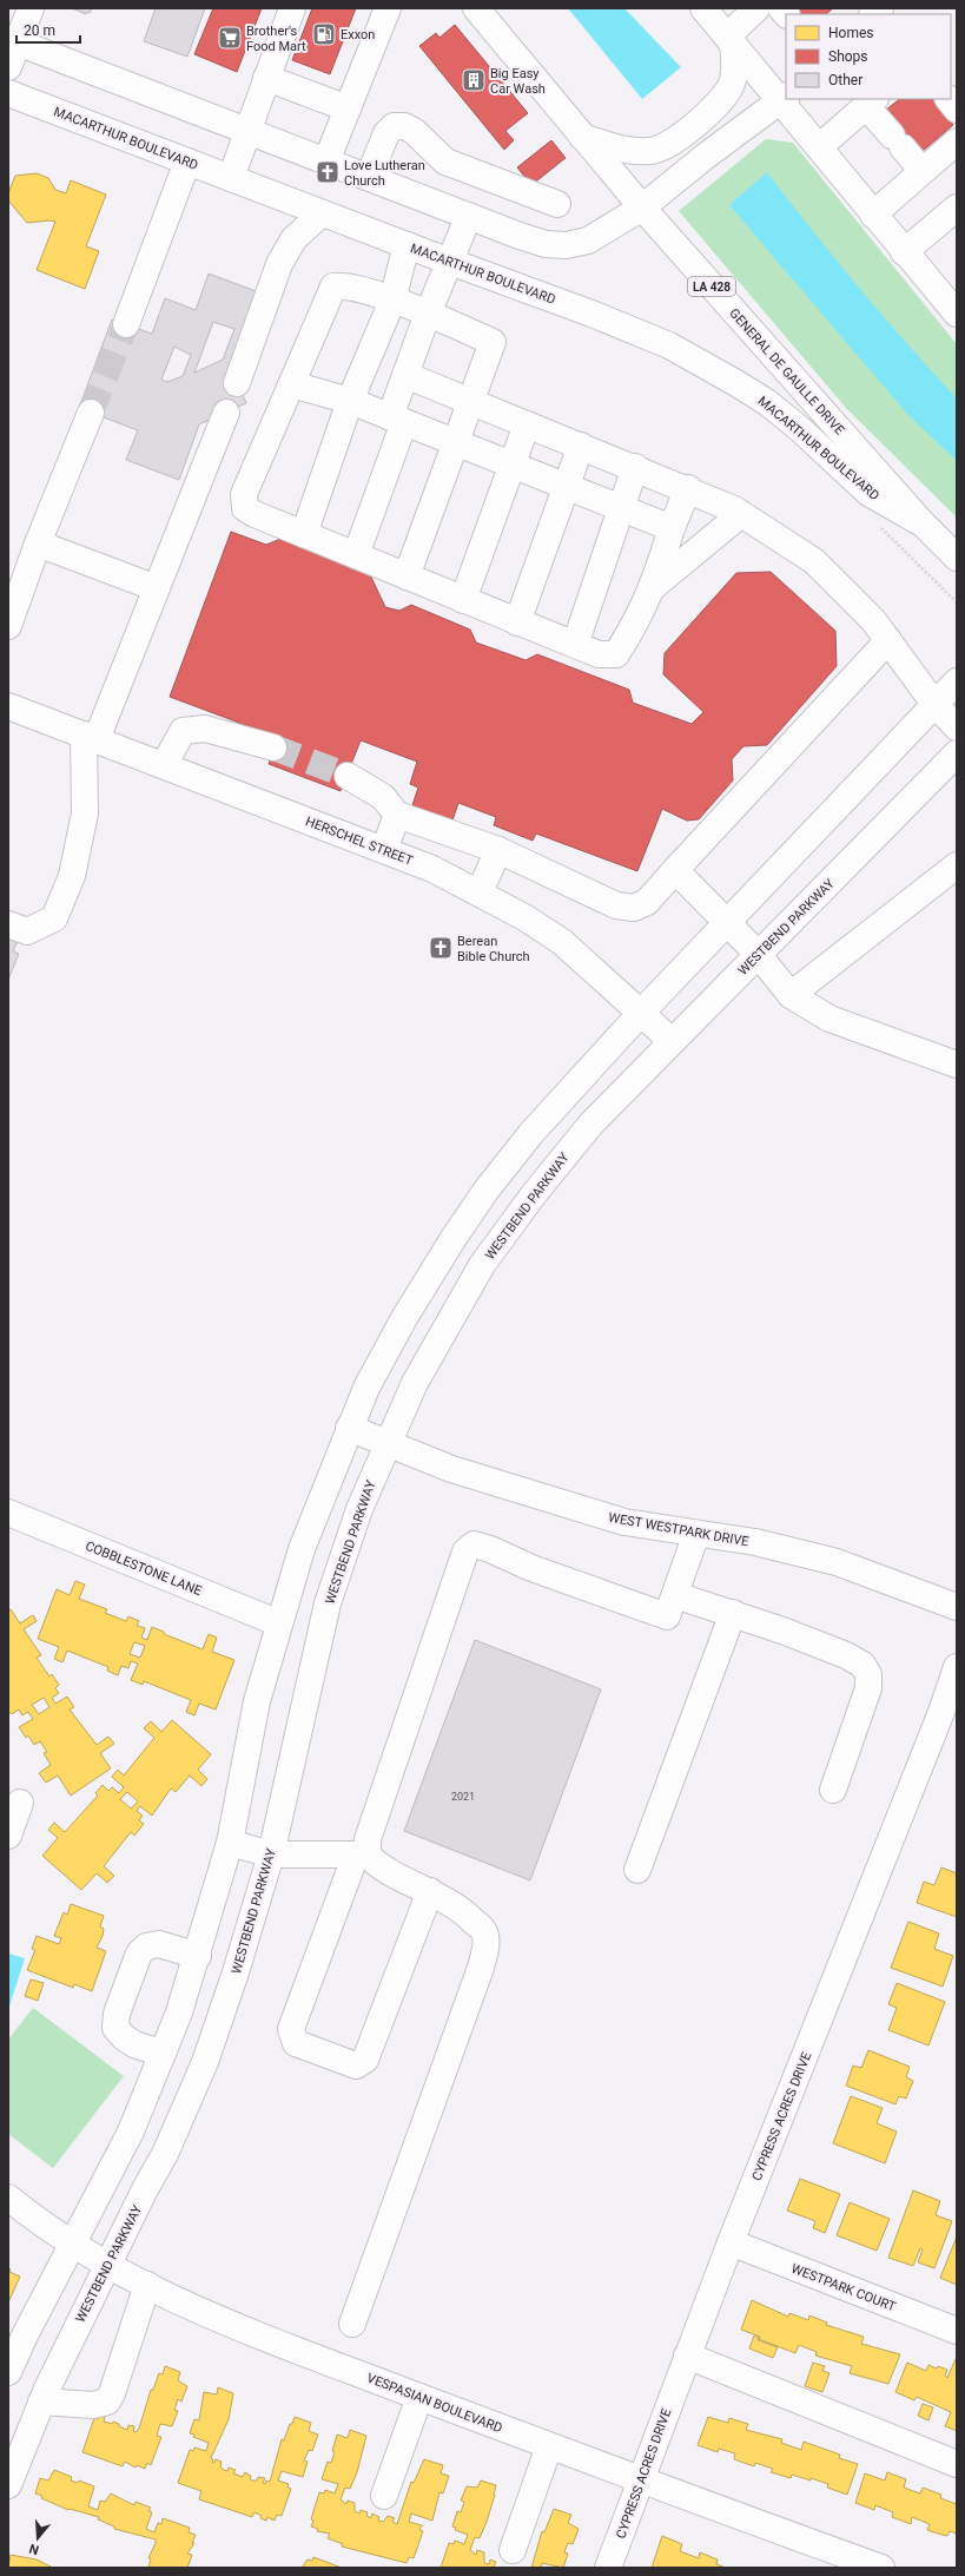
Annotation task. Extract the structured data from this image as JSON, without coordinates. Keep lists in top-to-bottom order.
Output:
{
  "streets": {
    "street": [
      "MACARTHUR BOULEVARD",
      "LA 428",
      "GENERAL DE GAULLE DRIVE",
      "HERSCHEL STREET",
      "WESTBEND PARKWAY",
      "WEST WESTPARK DRIVE",
      "COBBLESTONE LANE",
      "CYPRESS ACRES DRIVE",
      "WESTPARK COURT",
      "VESPASIAN BOULEVARD"
    ]
  },
  "crossings": [
    ["MACARTHUR BOULEVARD", "GENERAL DE GAULLE DRIVE"],
    ["HERSCHEL STREET", "WESTBEND PARKWAY"],
    ["WESTBEND PARKWAY", "WEST WESTPARK DRIVE"],
    ["WESTBEND PARKWAY", "VESPASIAN BOULEVARD"],
    ["CYPRESS ACRES DRIVE", "WESTPARK COURT"],
    ["CYPRESS ACRES DRIVE", "VESPASIAN BOULEVARD"]
  ],
  "places": {
    "fuel station": ["Exxon"],
    "supermarket": ["Brother's Food Mart"],
    "building": ["Big Easy Car Wash"],
    "church": ["Love Lutheran Church", "Berean Bible Church"]
  },
  "house_numbers": ["2021"],
  "legend": ["Homes", "Shops", "Other"],
  "scale_bar": "20 m",
  "north": "bottom"
}
